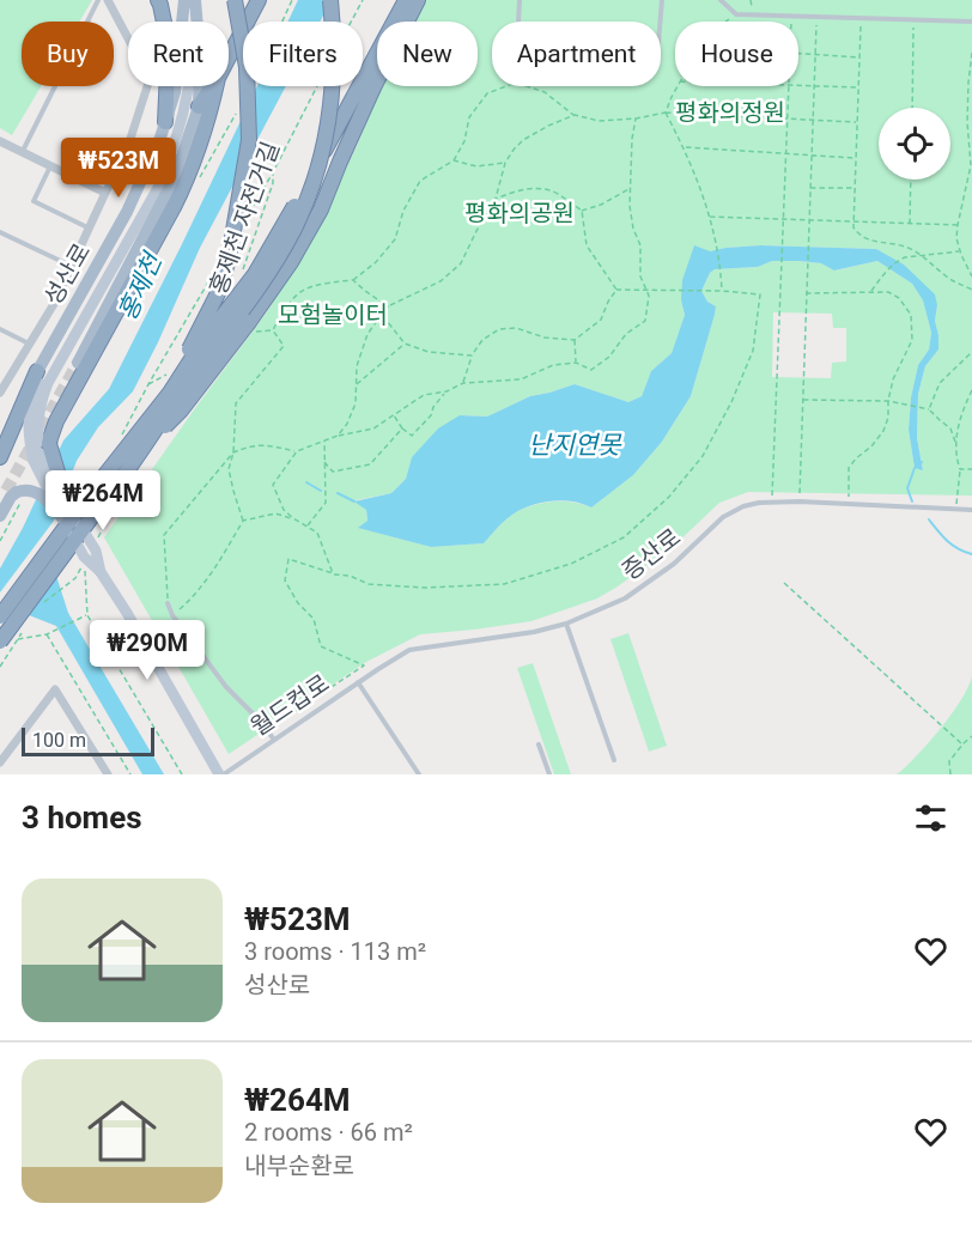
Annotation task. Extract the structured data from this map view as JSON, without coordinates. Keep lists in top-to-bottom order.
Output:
{
  "streets": {
    "main road": ["성산로"],
    "lane": ["증산로", "월드컵로"],
    "path": ["홍제천 자전거길"]
  },
  "crossings": [
    ["증산로", "월드컵로"]
  ],
  "water": ["홍제천", "난지연못"],
  "parks": ["평화의정원", "평화의공원", "모험놀이터"],
  "scale_bar": "100 m",
  "page": {
    "chip": [
      "Buy",
      "Rent",
      "Filters",
      "New",
      "Apartment",
      "House"
    ],
    "price": ["₩523M", "₩264M", "₩290M"],
    "scale": "100 m",
    "heading": "3 homes",
    "list": [
      {
        "name": "₩523M",
        "note": "3 rooms · 113 m² · 성산로"
      },
      {
        "name": "₩264M",
        "note": "2 rooms · 66 m² · 내부순환로"
      }
    ]
  }
}
